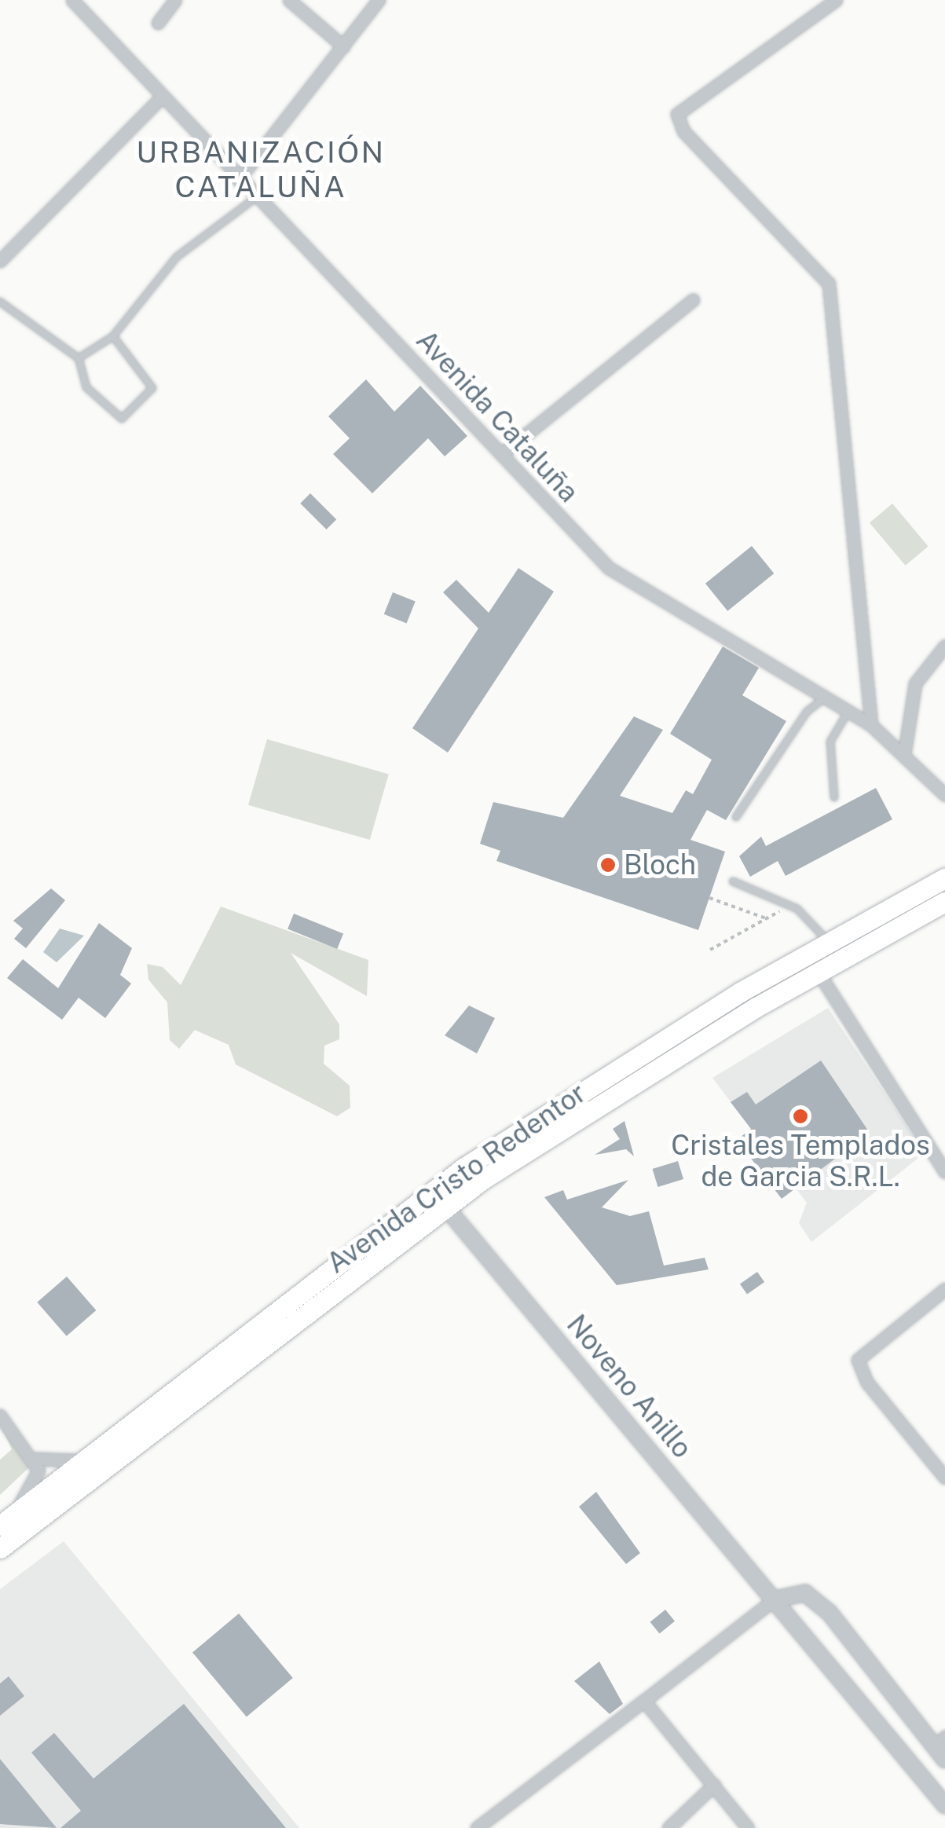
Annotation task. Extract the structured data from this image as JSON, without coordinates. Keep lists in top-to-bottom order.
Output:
{
  "streets": {
    "highway": ["Avenida Cristo Redentor"],
    "street": ["Avenida Cataluña", "Noveno Anillo"]
  },
  "crossings": [
    ["Avenida Cristo Redentor", "Noveno Anillo"]
  ],
  "districts": ["URBANIZACIÓN CATALUÑA"],
  "places": ["Bloch", "Cristales Templados de Garcia S.R.L."]
}
